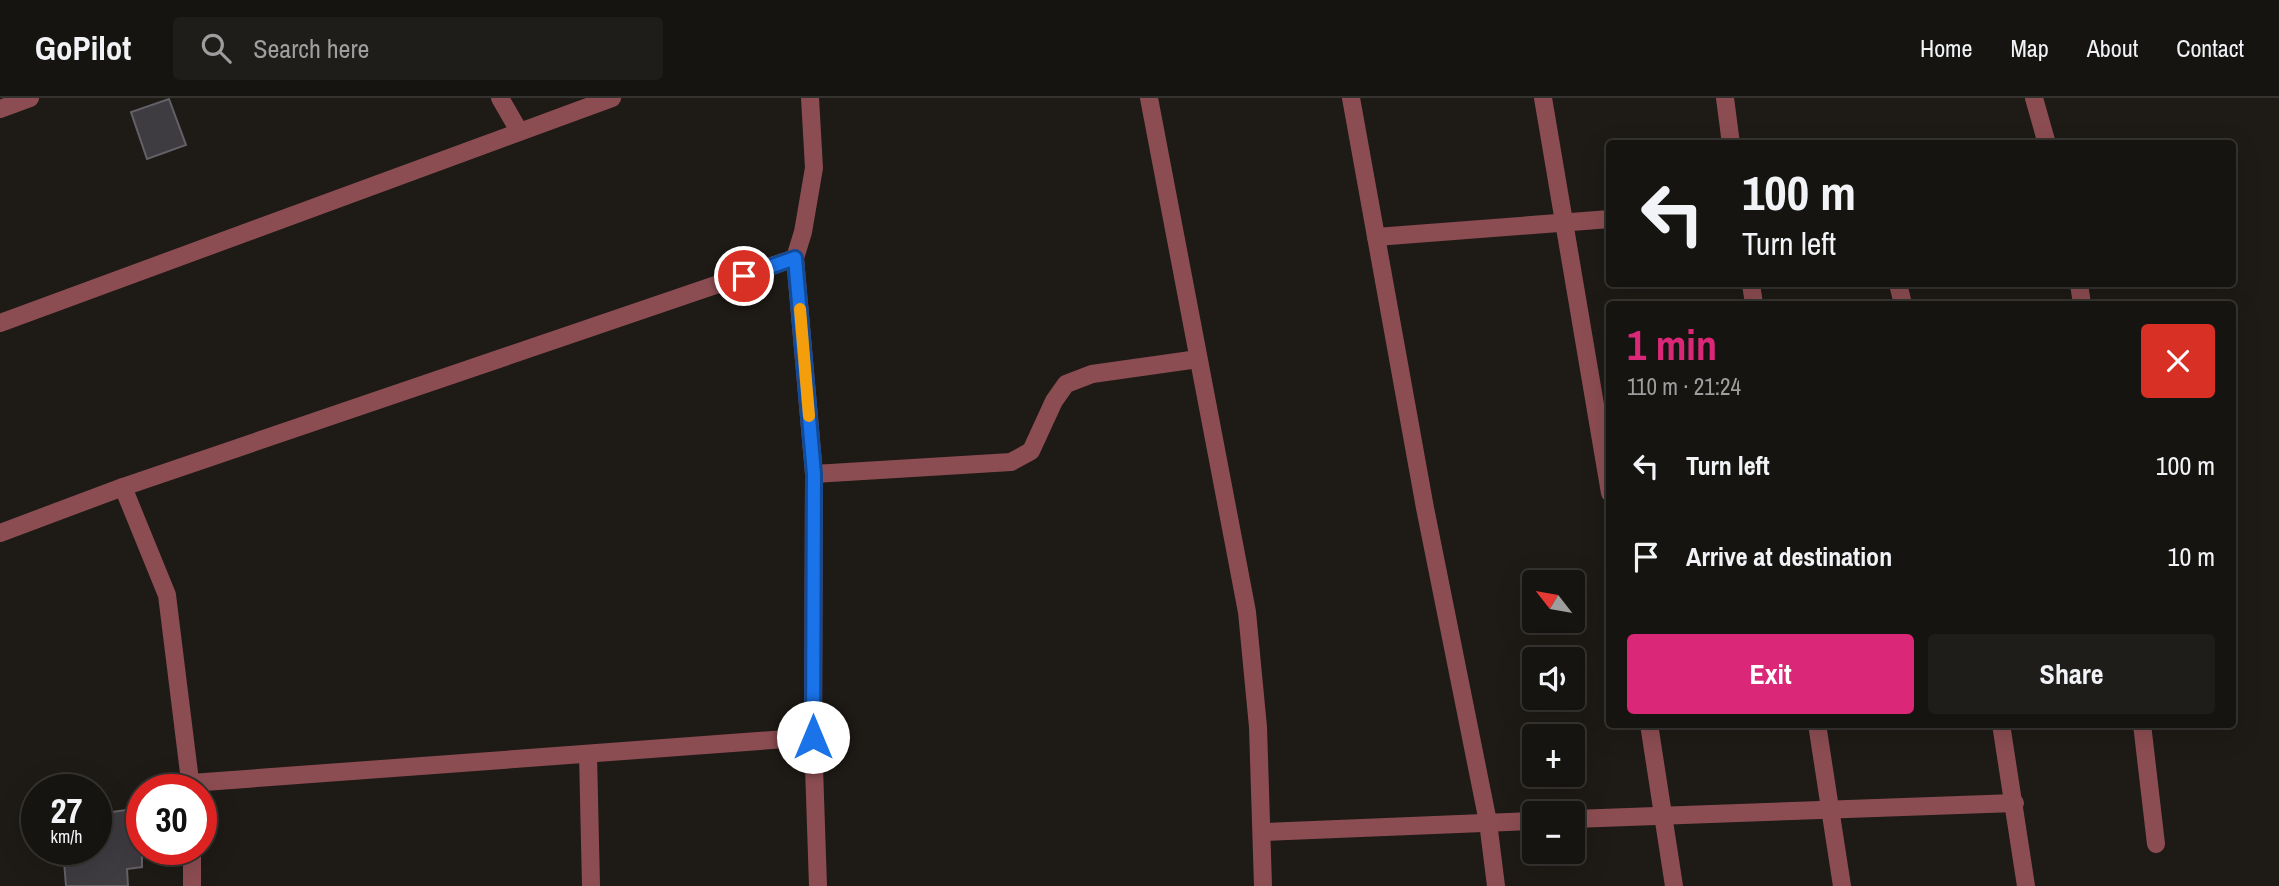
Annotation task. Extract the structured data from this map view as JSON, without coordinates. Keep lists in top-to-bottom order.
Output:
{
  "north": "top left",
  "page": {
    "header": "GoPilot",
    "search": "Search here",
    "nav": [
      "Home",
      "Map",
      "About",
      "Contact"
    ],
    "turn": ["100 m", "Turn left"],
    "heading": ["1 min", "110 m · 21:24"],
    "list": [
      {
        "name": "Turn left",
        "value": "100 m"
      },
      {
        "name": "Arrive at destination",
        "value": "10 m"
      }
    ],
    "map_buttons": ["+", "−"],
    "buttons": ["Exit", "Share"],
    "speed": "27 km/h",
    "limit": "30"
  }
}
